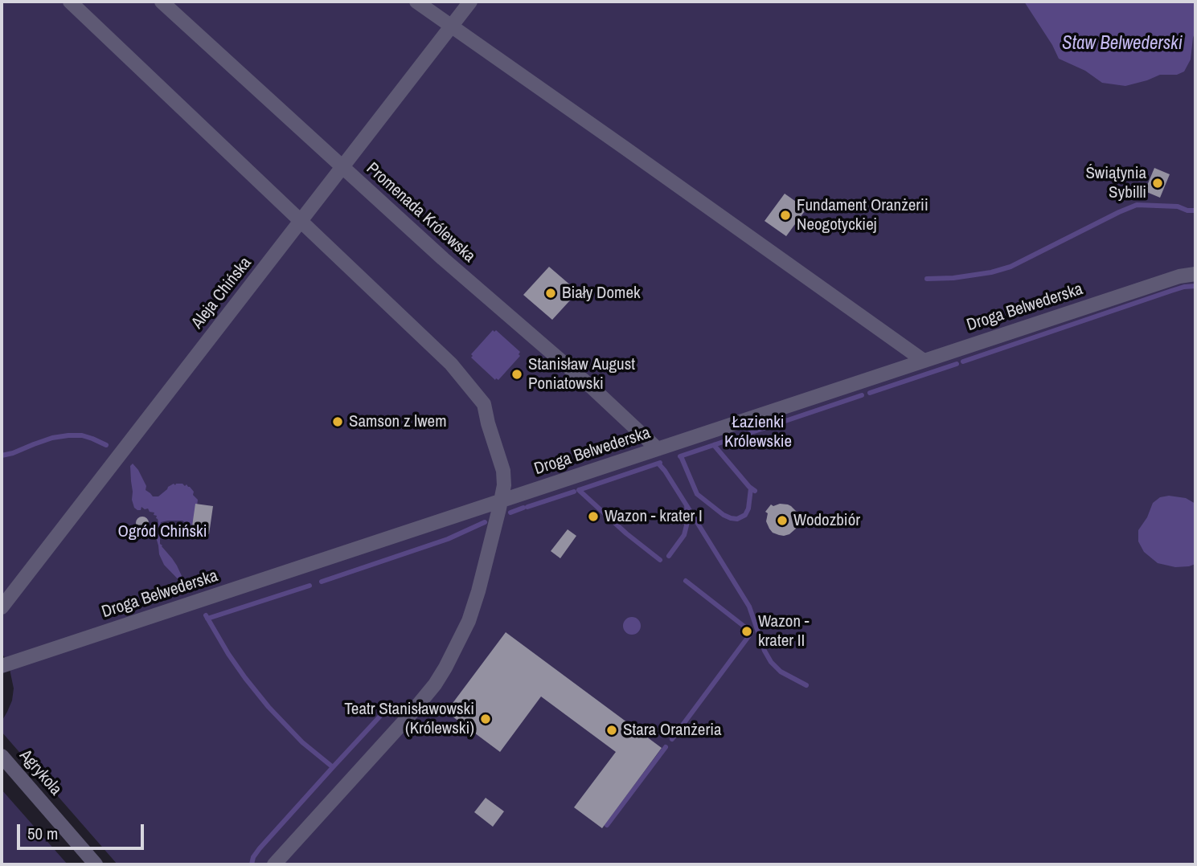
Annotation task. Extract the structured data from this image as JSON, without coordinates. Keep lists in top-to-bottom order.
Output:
{
  "streets": {
    "street": [
      "Promenada Królewska",
      "Aleja Chińska",
      "Droga Belwederska",
      "Agrykola"
    ]
  },
  "crossings": [
    ["Promenada Królewska", "Aleja Chińska"],
    ["Promenada Królewska", "Droga Belwederska"]
  ],
  "water": ["Staw Belwederski"],
  "parks": ["Łazienki Królewskie", "Ogród Chiński"],
  "places": [
    "Świątynia Sybilli",
    "Fundament Oranżerii Neogotyckiej",
    "Biały Domek",
    "Stanisław August Poniatowski",
    "Samson z lwem",
    "Wazon - krater I",
    "Wodozbiór",
    "Wazon - krater II",
    "Teatr Stanisławowski (Królewski)",
    "Stara Oranżeria"
  ],
  "scale_bar": "50 m"
}
